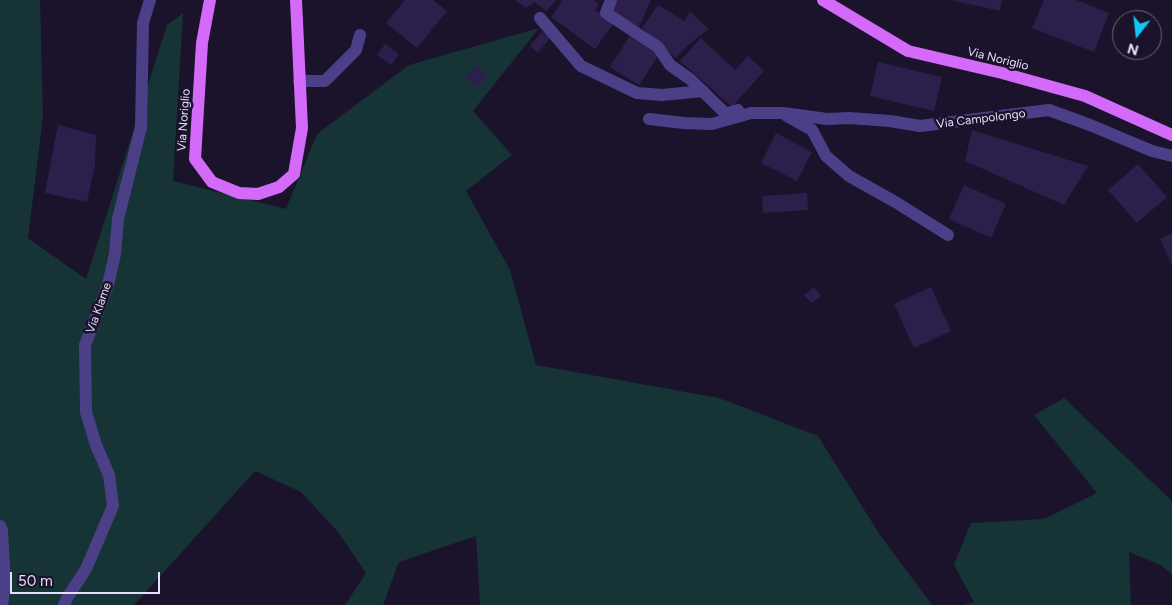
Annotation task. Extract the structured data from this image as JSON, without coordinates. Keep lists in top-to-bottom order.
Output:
{
  "streets": {
    "main road": ["Via Noriglio"],
    "street": ["Via Campolongo", "Via Klame"]
  },
  "scale_bar": "50 m",
  "north": "bottom"
}
